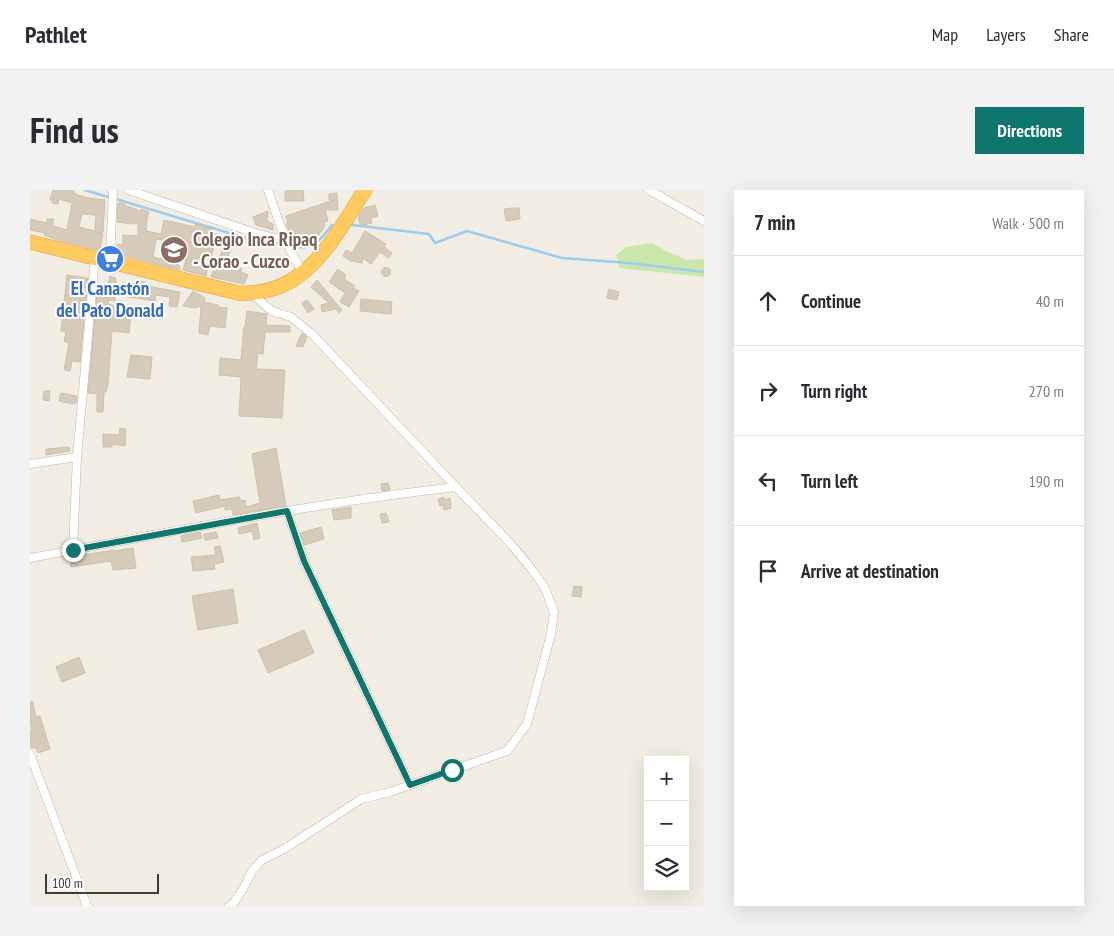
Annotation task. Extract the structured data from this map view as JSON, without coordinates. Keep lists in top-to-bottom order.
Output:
{
  "places": {
    "school or university": ["Colegio Inca Ripaq - Corao - Cuzco"],
    "supermarket": ["El Canastón del Pato Donald"]
  },
  "scale_bar": "100 m",
  "page": {
    "header": "Pathlet",
    "nav": ["Map", "Layers", "Share"],
    "title": "Find us",
    "buttons": "Directions",
    "heading": ["7 min", "Walk · 500 m"],
    "list": [
      ["Continue", "40 m"],
      ["Turn right", "270 m"],
      ["Turn left", "190 m"],
      "Arrive at destination"
    ],
    "map_buttons": ["+", "−"],
    "scale": "100 m"
  }
}
